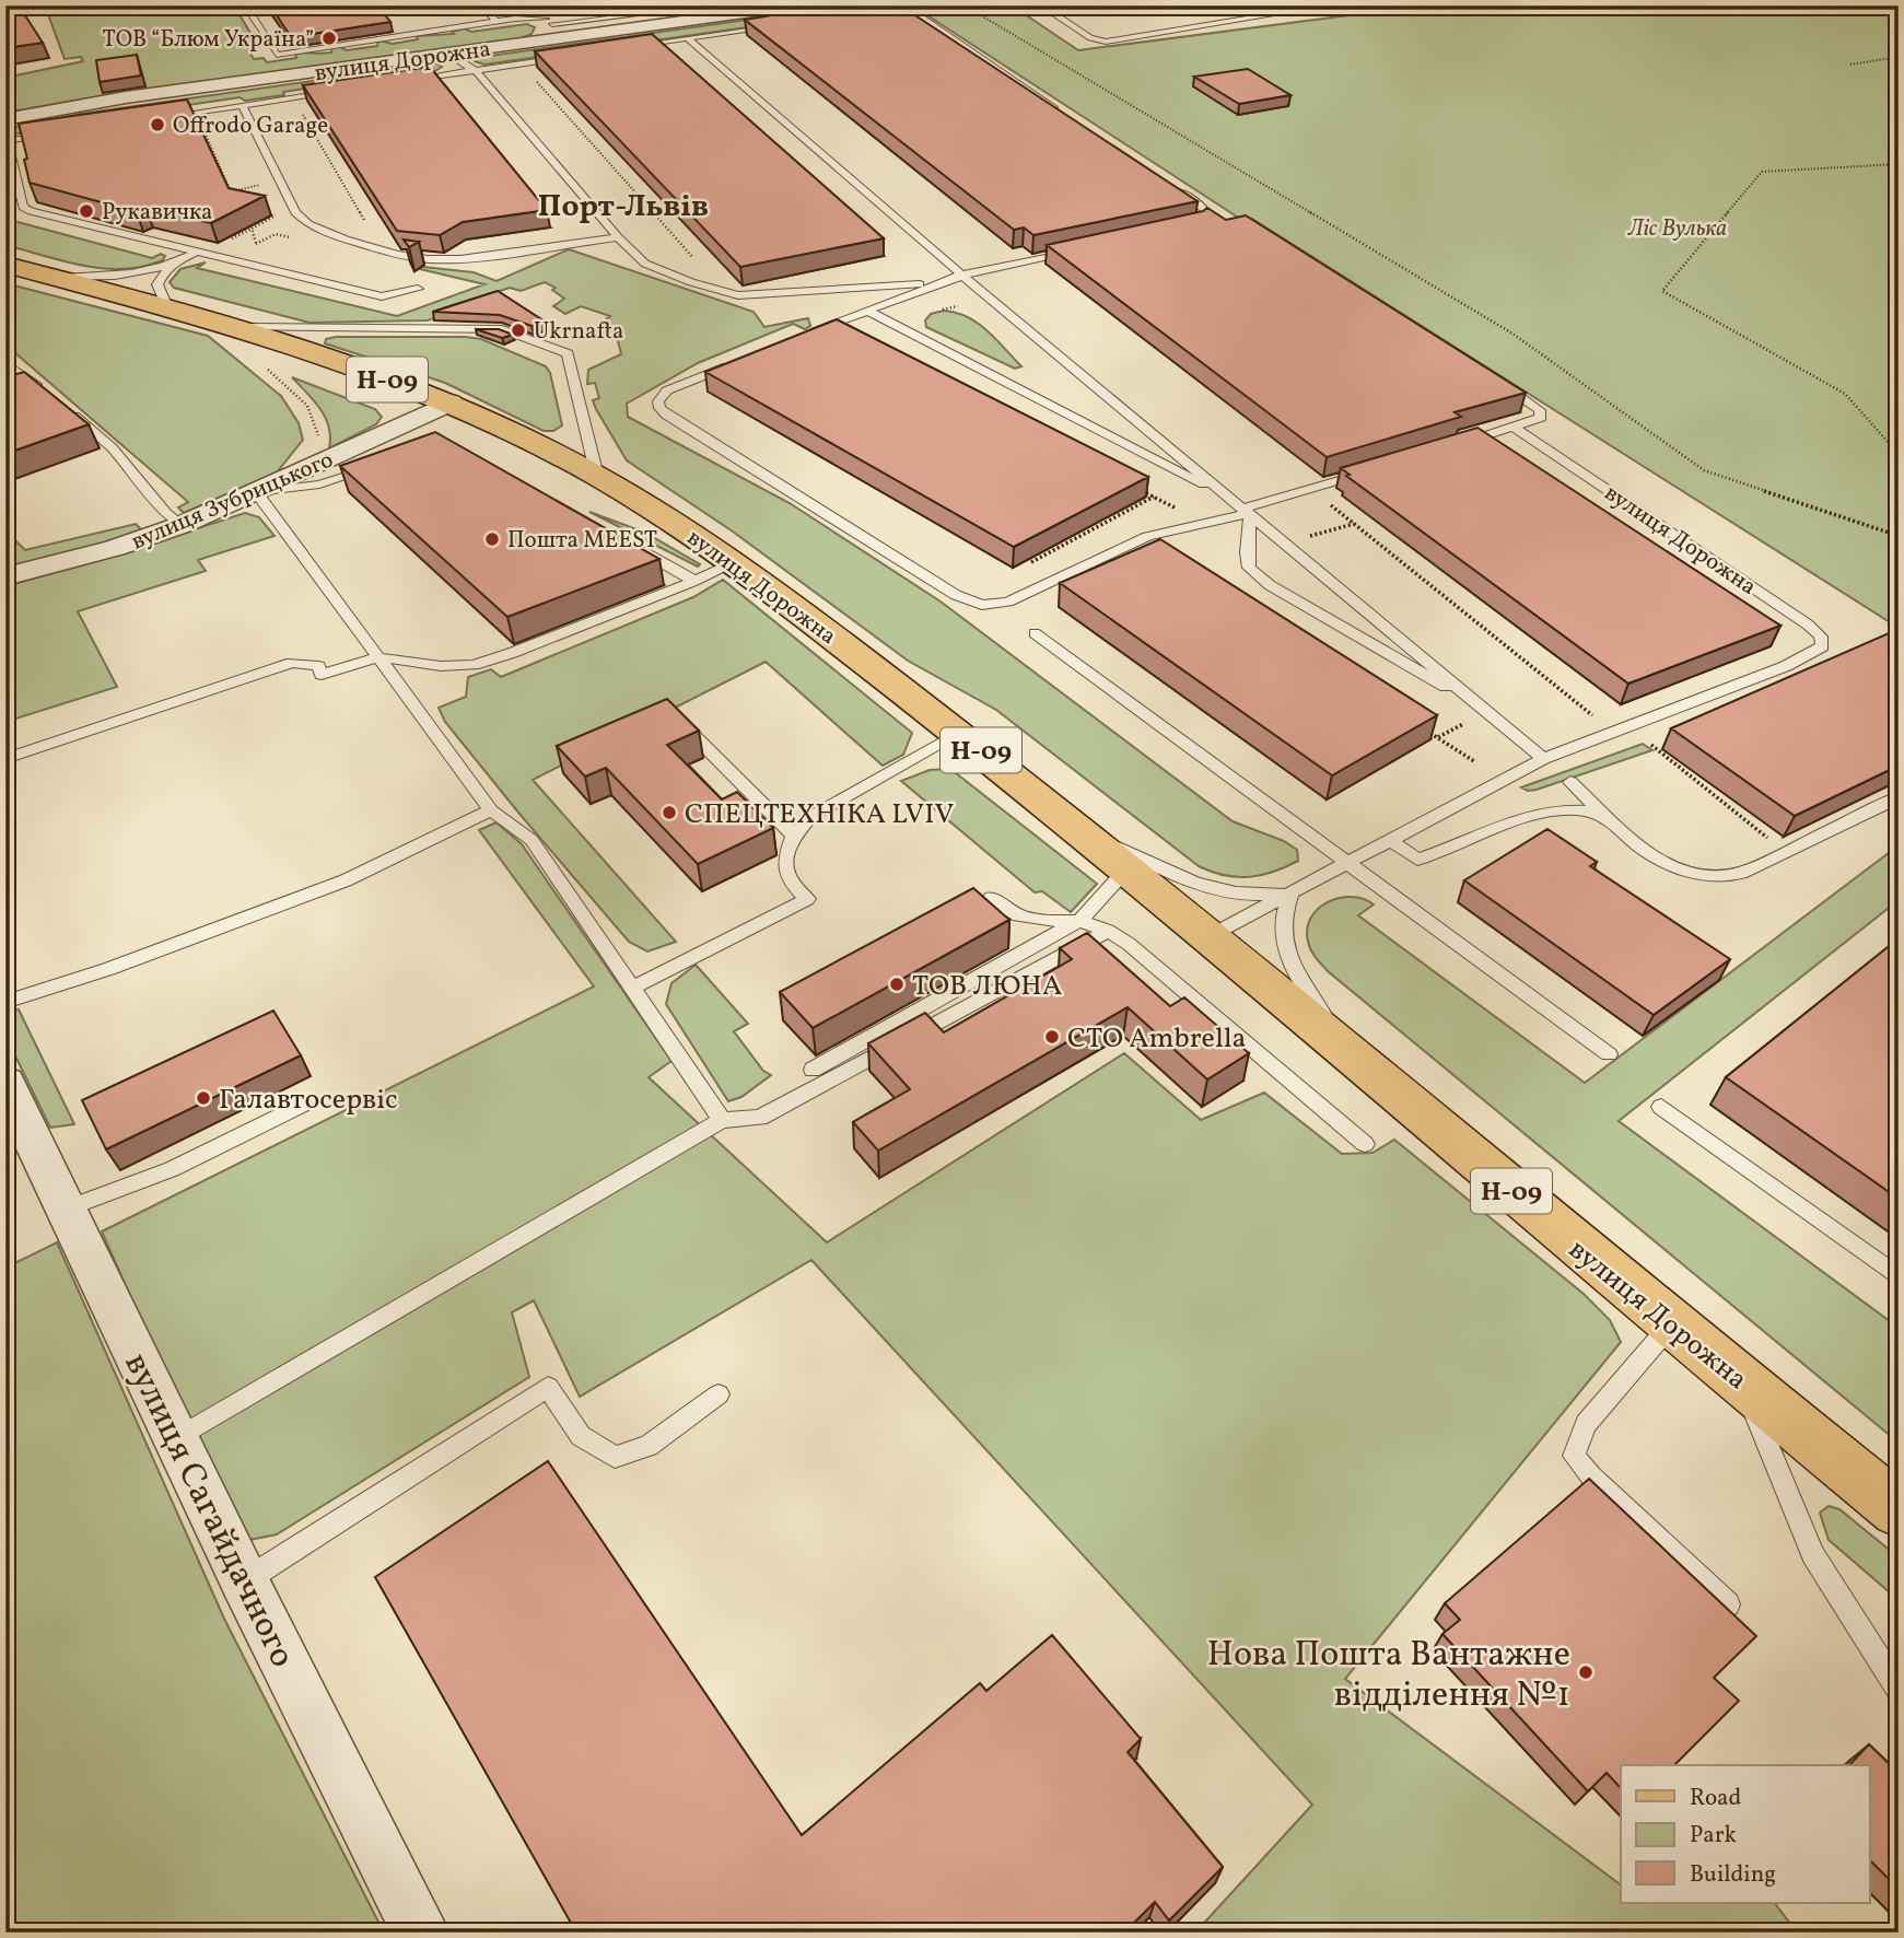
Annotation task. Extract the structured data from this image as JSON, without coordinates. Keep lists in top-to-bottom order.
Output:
{
  "streets": {
    "main road": ["вулиця Дорожна", "Н-09"],
    "street": ["вулиця Зубрицького", "вулиця Сагайдачного"]
  },
  "crossings": [
    ["вулиця Дорожна", "вулиця Зубрицького"]
  ],
  "districts": ["Порт-Львів"],
  "parks": ["Ліс Вулька"],
  "places": [
    "ТОВ “Блюм Україна”",
    "Offrodo Garage",
    "Рукавичка",
    "Ukrnafta",
    "Пошта MEEST",
    "СПЕЦТЕХНІКА LVIV",
    "ТОВ ЛЮНА",
    "СТО Ambrella",
    "Галавтосервіс",
    "Нова Пошта Вантажне відділення №1"
  ],
  "legend": ["Road", "Park", "Building"]
}
